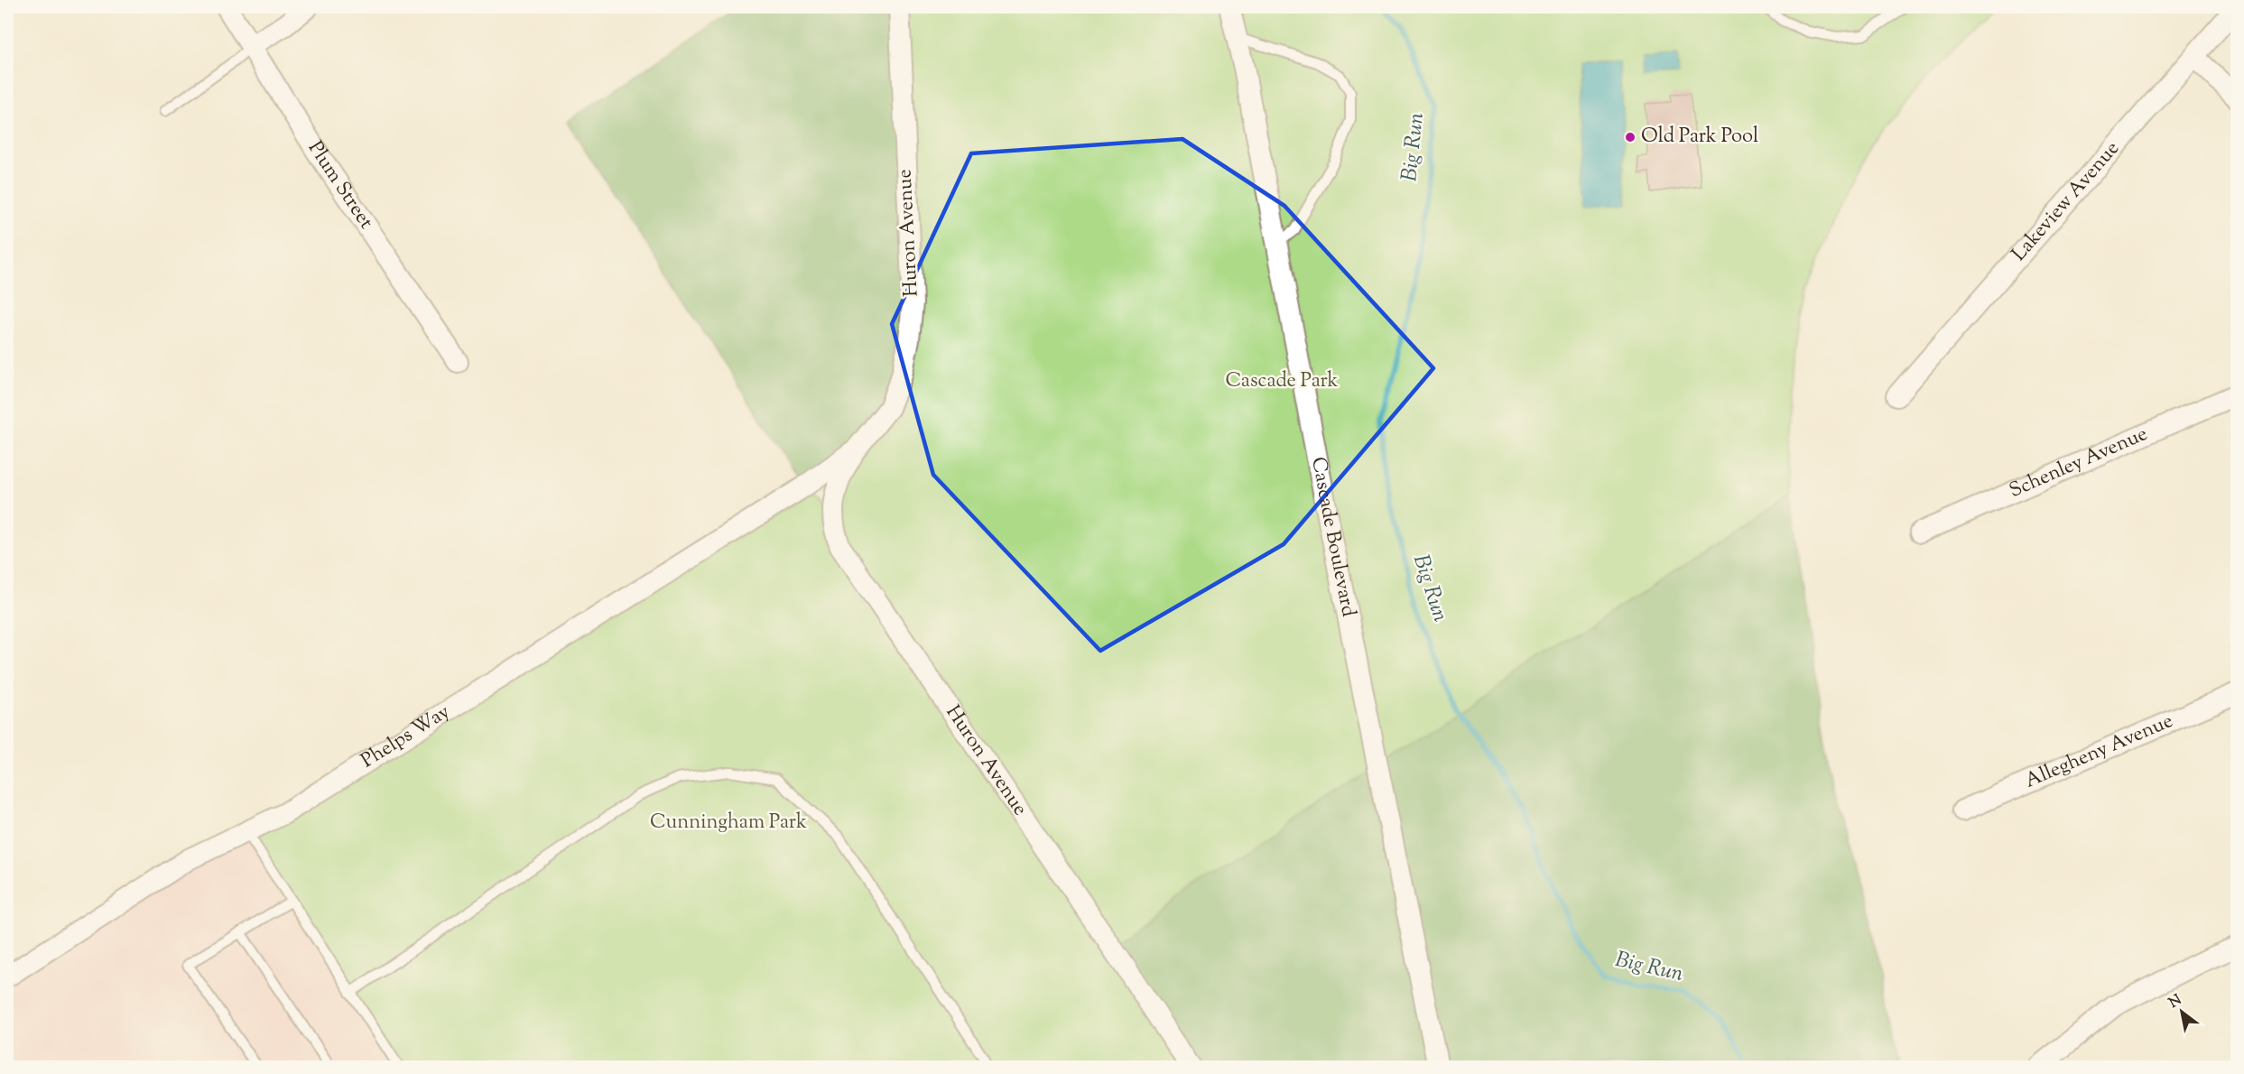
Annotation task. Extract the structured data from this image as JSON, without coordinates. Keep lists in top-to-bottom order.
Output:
{
  "streets": {
    "street": [
      "Plum Street",
      "Lakeview Avenue",
      "Huron Avenue",
      "Schenley Avenue",
      "Cascade Boulevard",
      "Phelps Way",
      "Allegheny Avenue"
    ]
  },
  "crossings": [
    ["Huron Avenue", "Phelps Way"]
  ],
  "water": ["Big Run"],
  "parks": ["Cascade Park", "Cunningham Park"],
  "places": ["Old Park Pool"],
  "north": "top left"
}
